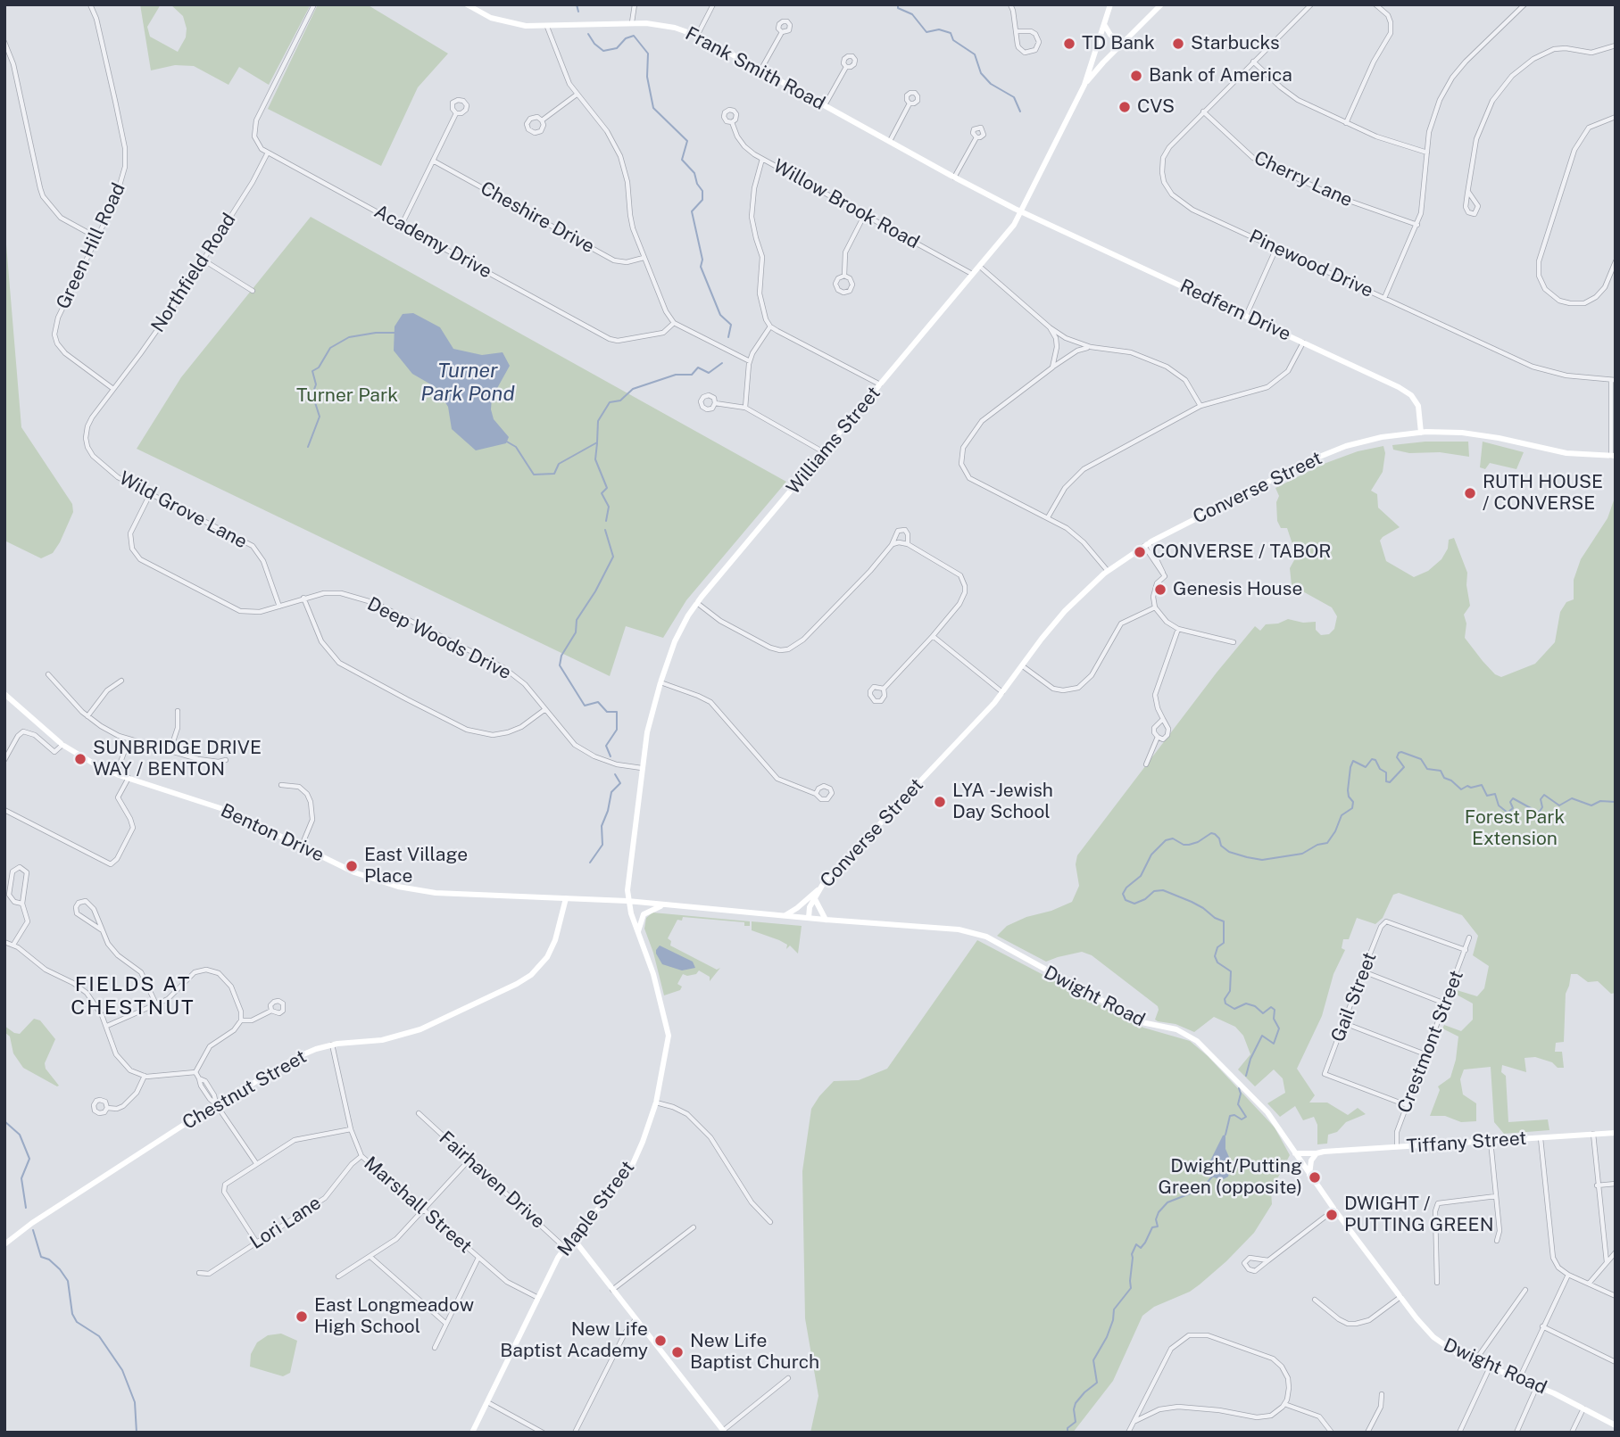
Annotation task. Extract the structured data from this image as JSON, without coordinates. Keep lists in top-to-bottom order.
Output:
{
  "streets": {
    "main road": [
      "Frank Smith Road",
      "Redfern Drive",
      "Williams Street",
      "Converse Street",
      "Benton Drive",
      "Dwight Road",
      "Chestnut Street",
      "Tiffany Street",
      "Maple Street"
    ],
    "street": [
      "Cherry Lane",
      "Willow Brook Road",
      "Cheshire Drive",
      "Academy Drive",
      "Green Hill Road",
      "Pinewood Drive",
      "Northfield Road",
      "Wild Grove Lane",
      "Deep Woods Drive",
      "Gail Street",
      "Crestmont Street",
      "Fairhaven Drive",
      "Marshall Street",
      "Lori Lane"
    ]
  },
  "crossings": [
    ["Frank Smith Road", "Redfern Drive"],
    ["Frank Smith Road", "Williams Street"],
    ["Cherry Lane", "Pinewood Drive"],
    ["Willow Brook Road", "Williams Street"],
    ["Academy Drive", "Northfield Road"],
    ["Green Hill Road", "Northfield Road"],
    ["Green Hill Road", "Wild Grove Lane"],
    ["Northfield Road", "Wild Grove Lane"],
    ["Redfern Drive", "Williams Street"],
    ["Redfern Drive", "Converse Street"],
    ["Williams Street", "Deep Woods Drive"],
    ["Williams Street", "Dwight Road"],
    ["Williams Street", "Maple Street"],
    ["Converse Street", "Dwight Road"],
    ["Wild Grove Lane", "Deep Woods Drive"],
    ["Benton Drive", "Dwight Road"],
    ["Benton Drive", "Chestnut Street"],
    ["Dwight Road", "Chestnut Street"],
    ["Dwight Road", "Tiffany Street"],
    ["Dwight Road", "Maple Street"],
    ["Gail Street", "Crestmont Street"],
    ["Crestmont Street", "Tiffany Street"],
    ["Chestnut Street", "Marshall Street"],
    ["Fairhaven Drive", "Maple Street"],
    ["Marshall Street", "Maple Street"],
    ["Marshall Street", "Lori Lane"]
  ],
  "districts": ["FIELDS AT CHESTNUT"],
  "water": ["Turner Park Pond"],
  "parks": ["Turner Park", "Forest Park Extension"],
  "places": [
    "TD Bank",
    "Starbucks",
    "Bank of America",
    "CVS",
    "RUTH HOUSE / CONVERSE",
    "CONVERSE / TABOR",
    "Genesis House",
    "SUNBRIDGE DRIVE WAY / BENTON",
    "LYA -Jewish Day School",
    "East Village Place",
    "Dwight/Putting Green (opposite)",
    "DWIGHT / PUTTING GREEN",
    "East Longmeadow High School",
    "New Life Baptist Academy",
    "New Life Baptist Church"
  ]
}
